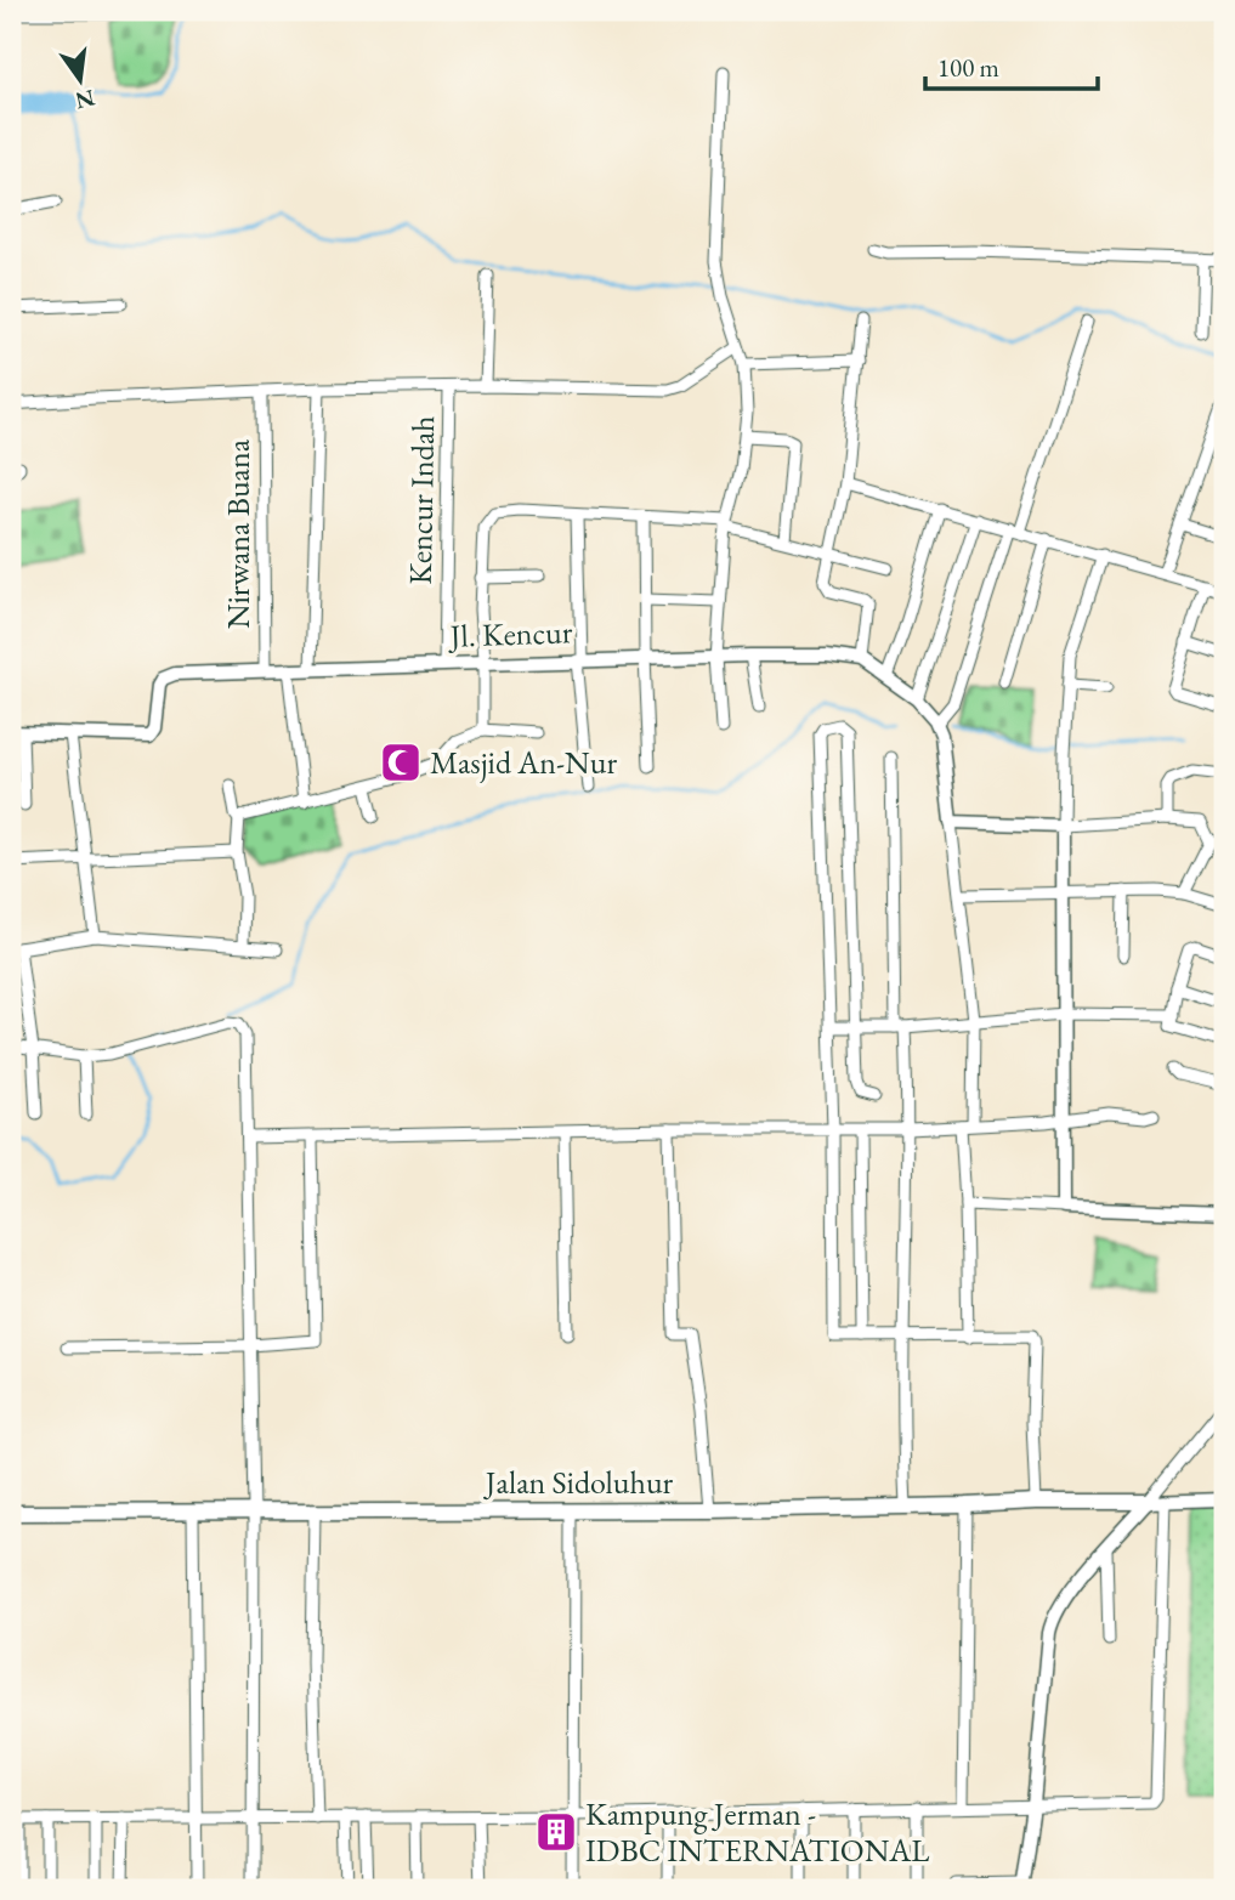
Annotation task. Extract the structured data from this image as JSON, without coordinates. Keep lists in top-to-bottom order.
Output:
{
  "streets": {
    "main road": ["Jalan Sidoluhur"],
    "street": ["Kencur Indah", "Nirwana Buana", "Jl. Kencur"]
  },
  "crossings": [
    ["Kencur Indah", "Jl. Kencur"],
    ["Nirwana Buana", "Jl. Kencur"]
  ],
  "places": {
    "mosque": ["Masjid An-Nur"],
    "building": ["Kampung Jerman - IDBC INTERNATIONAL"]
  },
  "scale_bar": "100 m",
  "north": "bottom"
}
